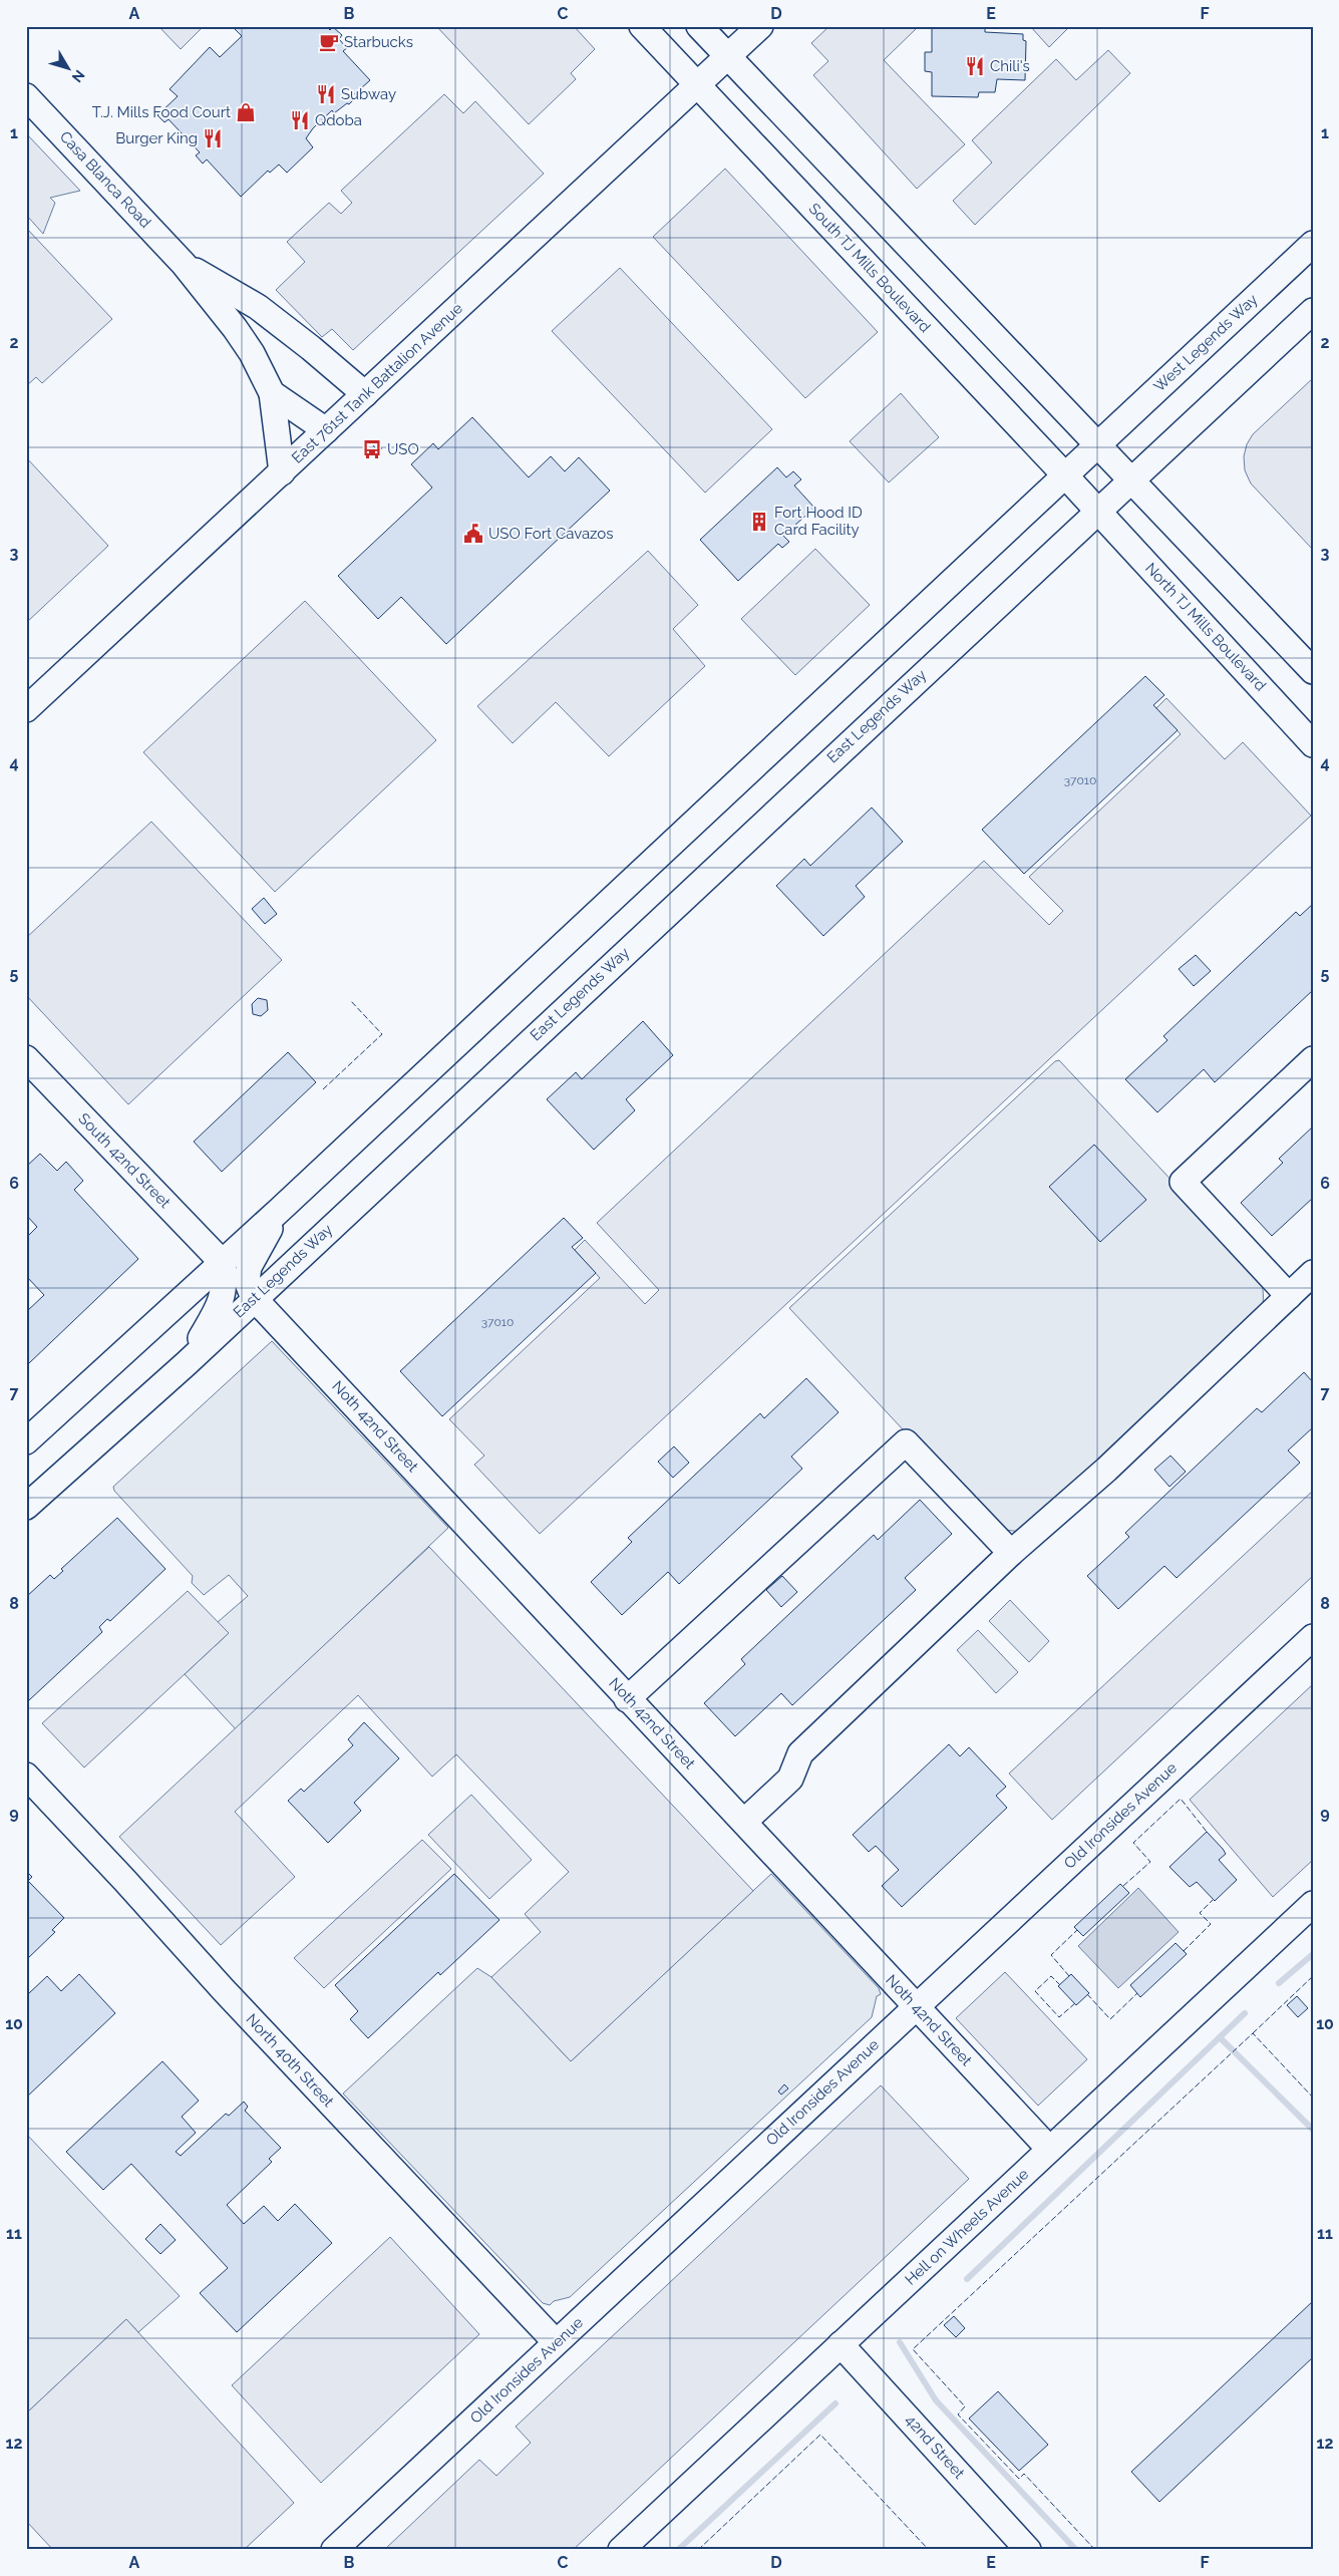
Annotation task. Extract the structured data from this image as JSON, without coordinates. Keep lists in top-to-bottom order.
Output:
{
  "streets": {
    "street": [
      "Casa Blanca Road",
      "South TJ Mills Boulevard",
      "West Legends Way",
      "East 761st Tank Battalion Avenue",
      "North TJ Mills Boulevard",
      "East Legends Way",
      "South 42nd Street",
      "Noth 42nd Street",
      "Old Ironsides Avenue",
      "North 40th Street",
      "Hell on Wheels Avenue",
      "42nd Street"
    ]
  },
  "crossings": [
    ["Casa Blanca Road", "East 761st Tank Battalion Avenue"],
    ["South TJ Mills Boulevard", "East 761st Tank Battalion Avenue"],
    ["South TJ Mills Boulevard", "North TJ Mills Boulevard"],
    ["South TJ Mills Boulevard", "East Legends Way"],
    ["North TJ Mills Boulevard", "East Legends Way"],
    ["East Legends Way", "Noth 42nd Street"],
    ["Noth 42nd Street", "Old Ironsides Avenue"],
    ["Noth 42nd Street", "Hell on Wheels Avenue"],
    ["Old Ironsides Avenue", "North 40th Street"],
    ["Hell on Wheels Avenue", "42nd Street"]
  ],
  "places": {
    "cafe": ["Starbucks"],
    "restaurant": [
      "Chili's",
      "Subway",
      "Qdoba",
      "Burger King"
    ],
    "shop": ["T.J. Mills Food Court"],
    "bus stop": ["USO"],
    "building": ["Fort Hood ID Card Facility"],
    "public building": ["USO Fort Cavazos"]
  },
  "house_numbers": ["37010", "37010"],
  "north": "bottom right",
  "grid": {
    "columns": [
      "A",
      "B",
      "C",
      "D",
      "E",
      "F"
    ],
    "rows": [
      "1",
      "2",
      "3",
      "4",
      "5",
      "6",
      "7",
      "8",
      "9",
      "10",
      "11",
      "12"
    ]
  }
}
